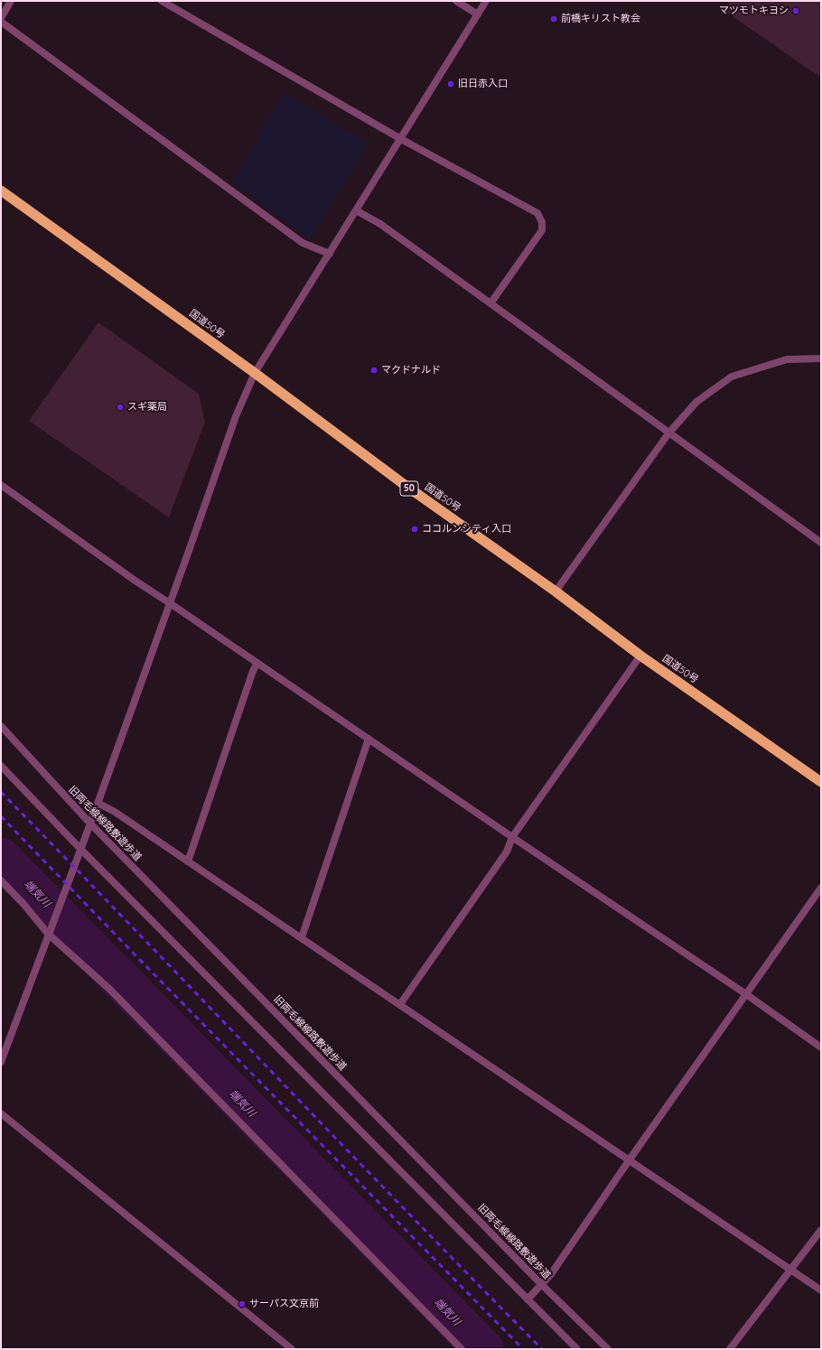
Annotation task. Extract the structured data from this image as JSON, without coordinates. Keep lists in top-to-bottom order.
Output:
{
  "streets": {
    "highway": ["国道50号", "50"],
    "street": ["旧両毛線線路敷遊歩道"]
  },
  "water": ["端気川"],
  "places": [
    "マツモトキヨシ",
    "前橋キリスト教会",
    "旧日赤入口",
    "マクドナルド",
    "スギ薬局",
    "ココルンシティ入口",
    "サーパス文京前"
  ]
}
